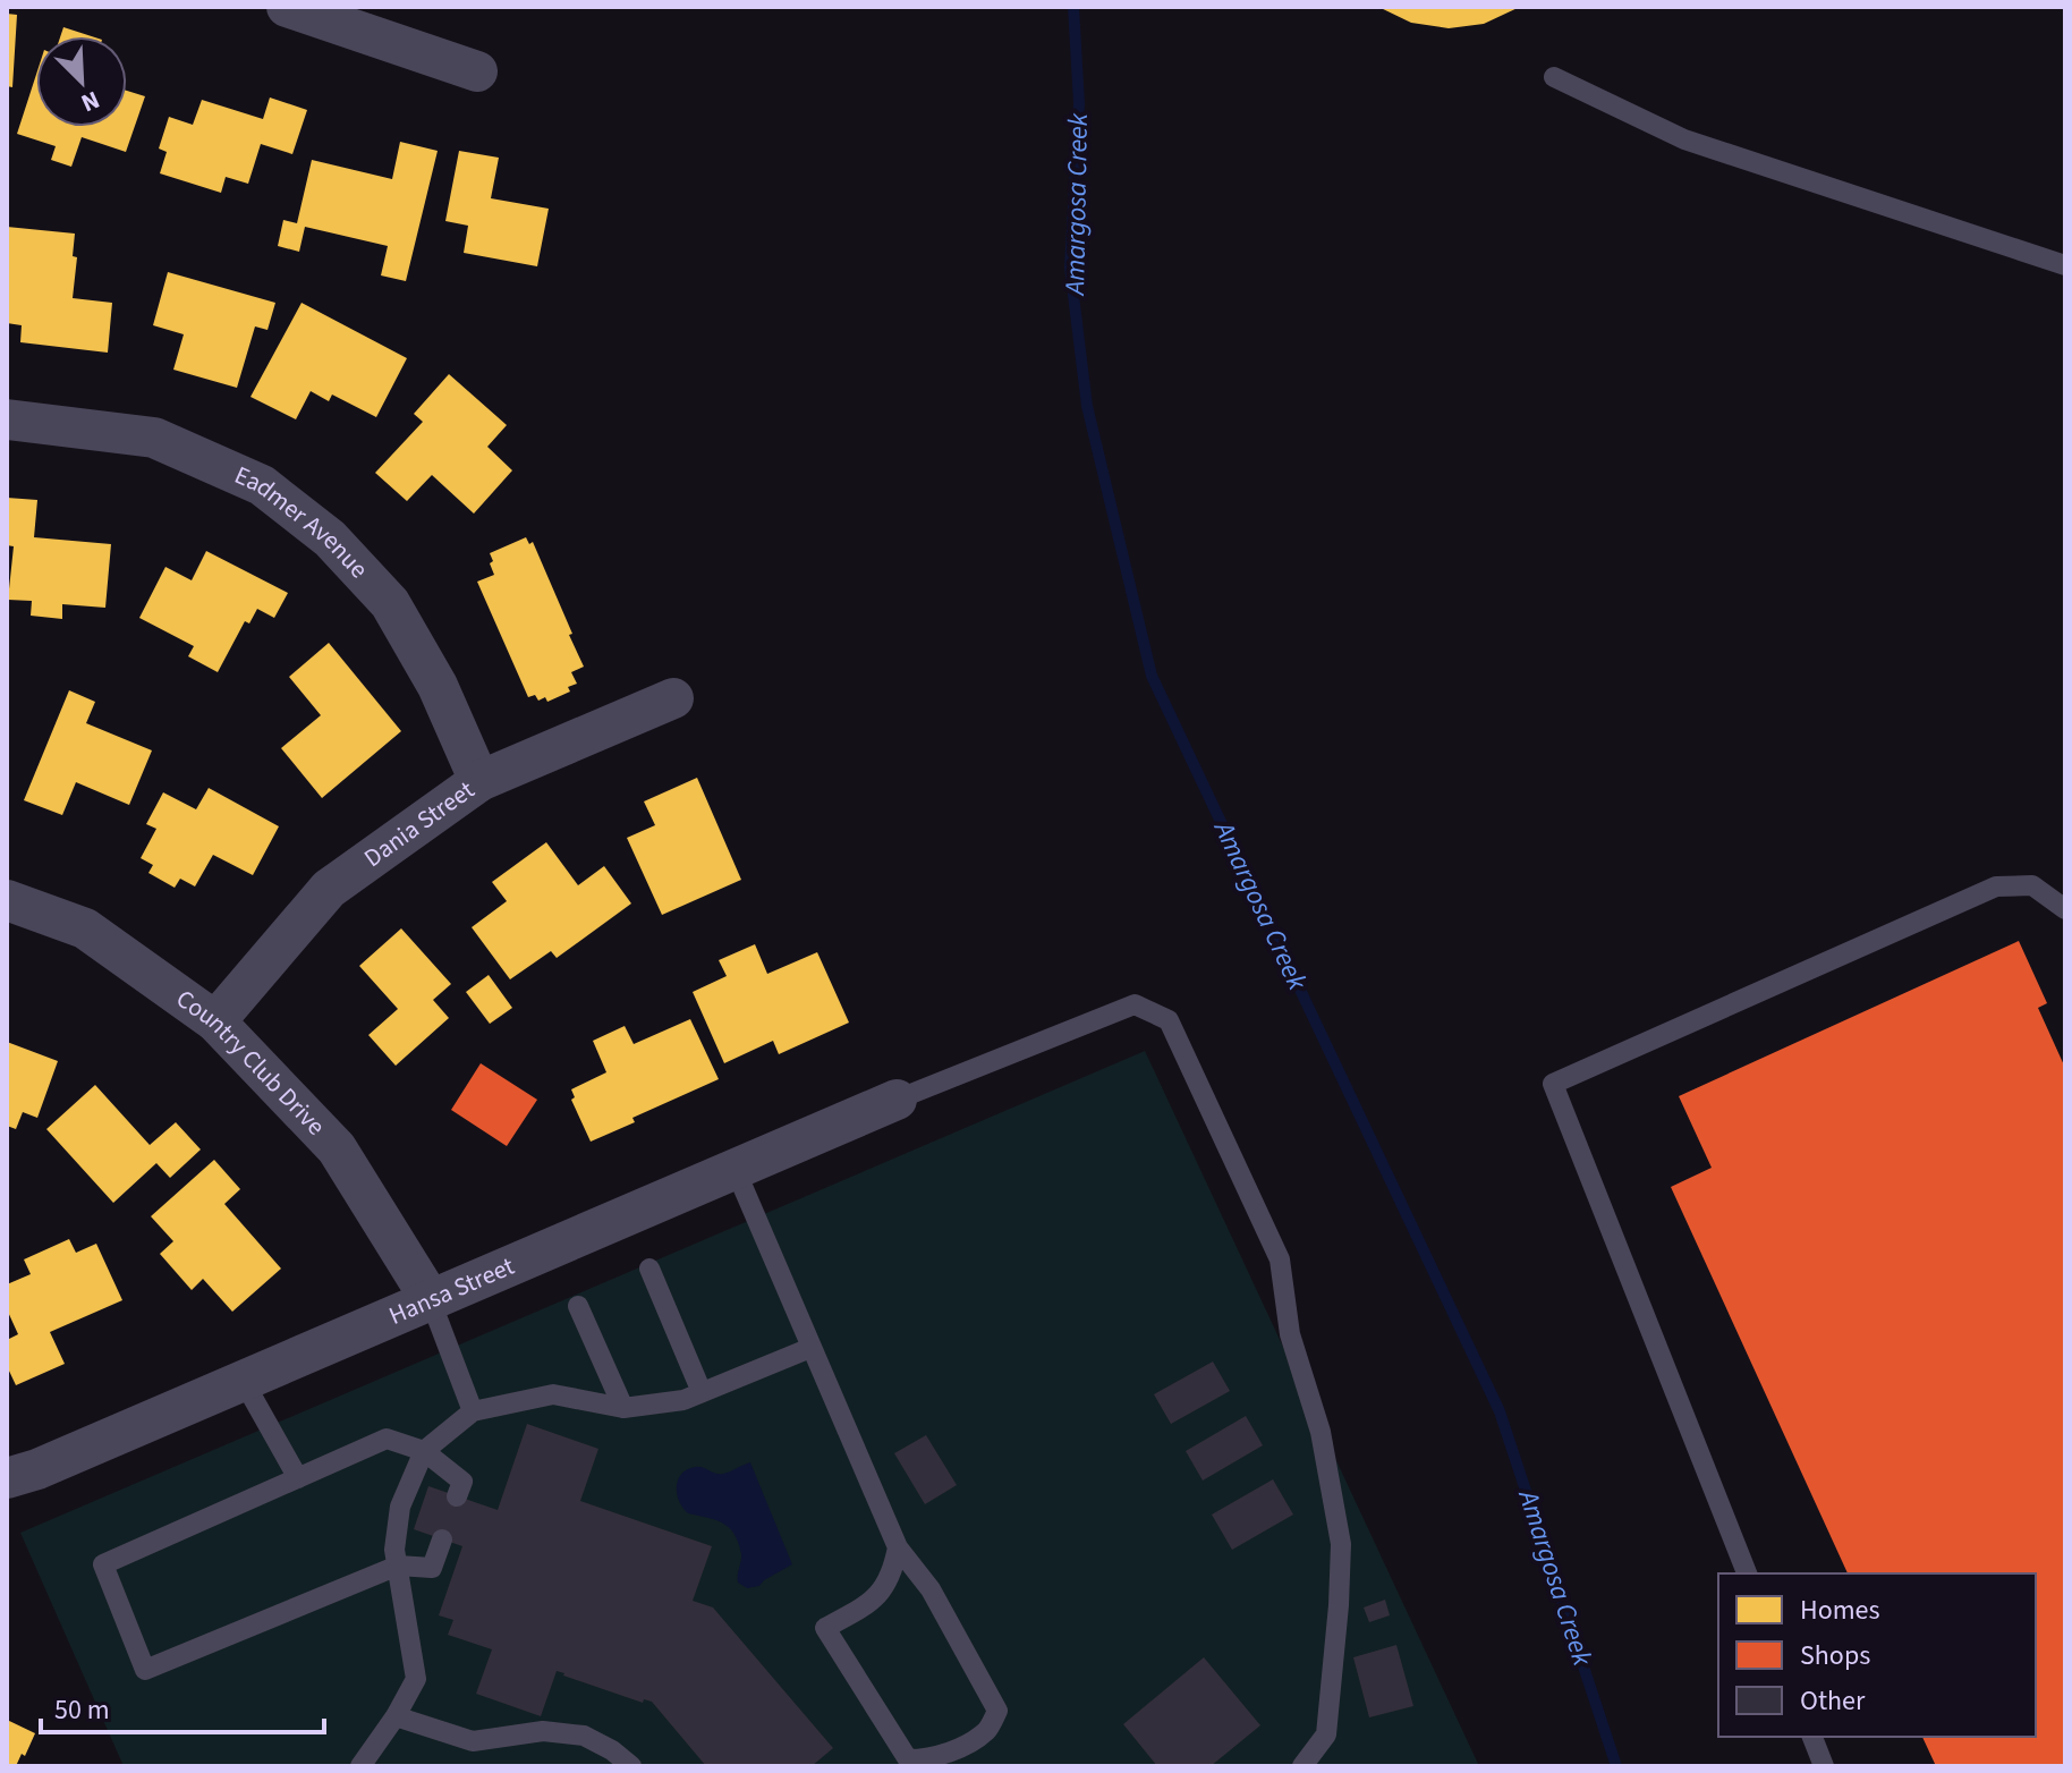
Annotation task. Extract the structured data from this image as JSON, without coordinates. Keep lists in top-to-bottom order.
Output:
{
  "streets": {
    "street": [
      "Eadmer Avenue",
      "Dania Street",
      "Country Club Drive",
      "Hansa Street"
    ]
  },
  "crossings": [
    ["Eadmer Avenue", "Dania Street"],
    ["Dania Street", "Country Club Drive"],
    ["Country Club Drive", "Hansa Street"]
  ],
  "water": ["Amargosa Creek"],
  "legend": ["Homes", "Shops", "Other"],
  "scale_bar": "50 m",
  "north": "bottom right"
}
